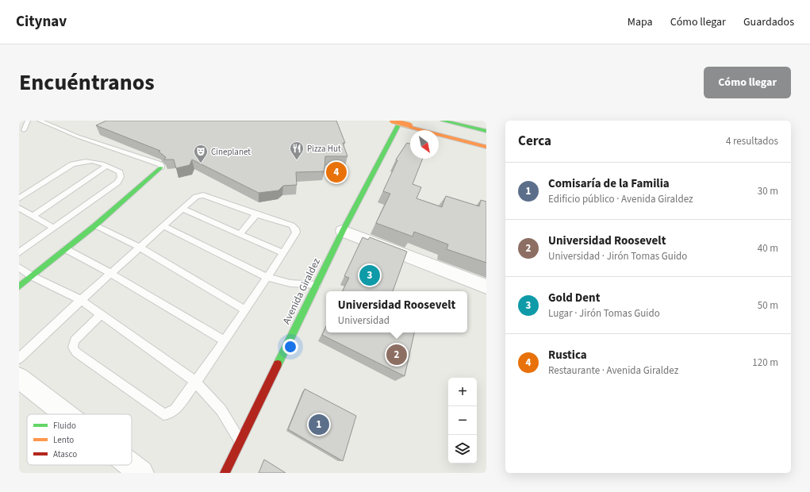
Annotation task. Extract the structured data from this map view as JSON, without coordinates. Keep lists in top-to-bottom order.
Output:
{
  "streets": {
    "street": ["Avenida Giraldez"]
  },
  "places": {
    "restaurant": ["Pizza Hut"],
    "theatre": ["Cineplanet"]
  },
  "legend": ["Fluido", "Lento", "Atasco"],
  "north": "bottom right",
  "page": {
    "header": "Citynav",
    "nav": ["Mapa", "Cómo llegar", "Guardados"],
    "title": "Encuéntranos",
    "buttons": "Cómo llegar",
    "heading": ["Cerca", "4 resultados"],
    "pins": [
      "4",
      "3",
      "2",
      "1"
    ],
    "list": [
      {
        "mark": "1",
        "name": "Comisaría de la Familia",
        "note": "Edificio público · Avenida Giraldez",
        "value": "30 m"
      },
      {
        "mark": "2",
        "name": "Universidad Roosevelt",
        "note": "Universidad · Jirón Tomas Guido",
        "value": "40 m"
      },
      {
        "mark": "3",
        "name": "Gold Dent",
        "note": "Lugar · Jirón Tomas Guido",
        "value": "50 m"
      },
      {
        "mark": "4",
        "name": "Rustica",
        "note": "Restaurante · Avenida Giraldez",
        "value": "120 m"
      }
    ],
    "popup": ["Universidad Roosevelt", "Universidad"],
    "map_buttons": ["+", "−"]
  }
}
